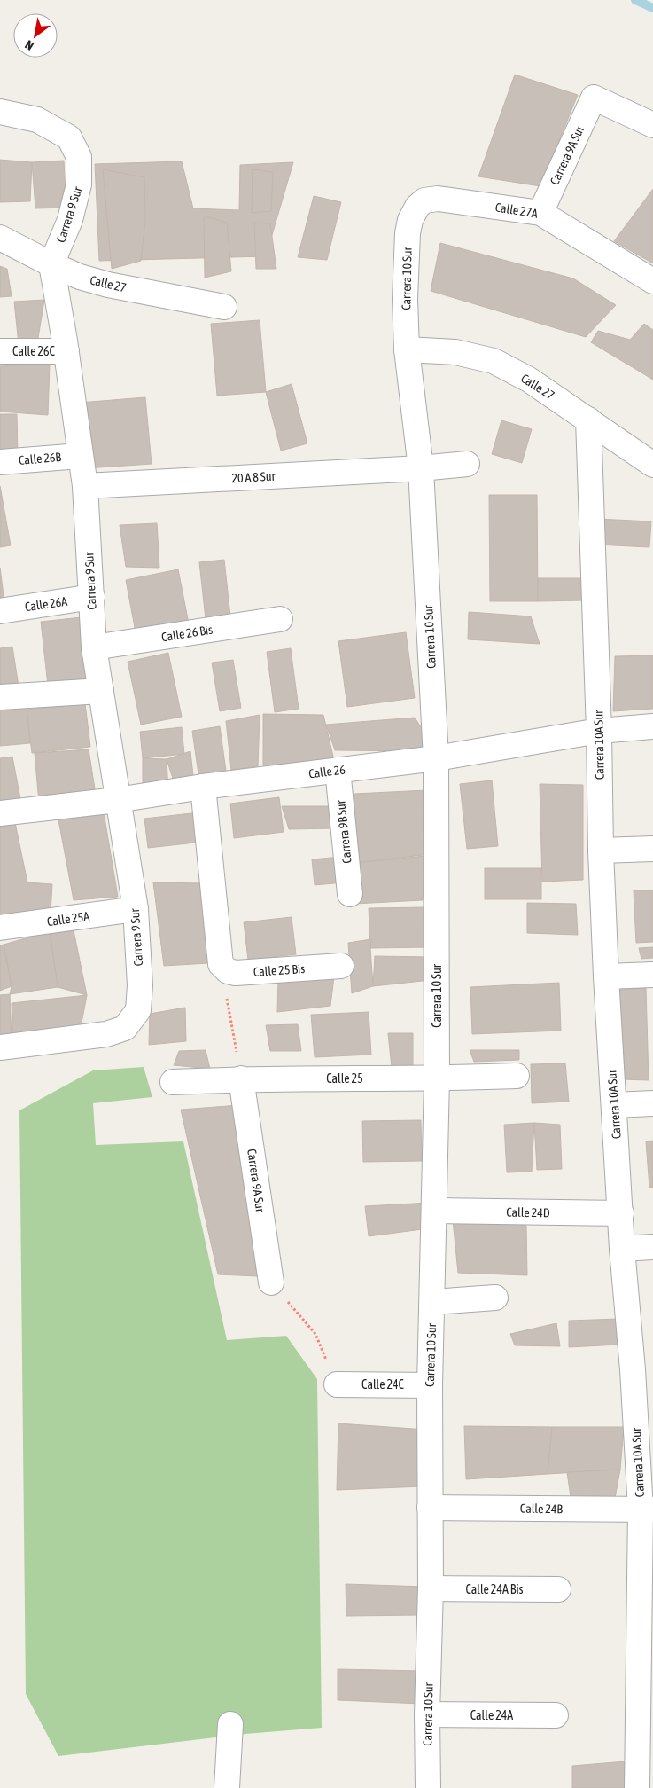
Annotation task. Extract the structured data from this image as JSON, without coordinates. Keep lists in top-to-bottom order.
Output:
{
  "streets": {
    "street": [
      "Carrera 9A Sur",
      "Calle 27A",
      "Carrera 9 Sur",
      "Carrera 10 Sur",
      "Calle 27",
      "Calle 26C",
      "Calle 26B",
      "20 A 8 Sur",
      "Calle 26A",
      "Calle 26 Bis",
      "Carrera 10A Sur",
      "Calle 26",
      "Carrera 9B Sur",
      "Calle 25A",
      "Calle 25 Bis",
      "Calle 25",
      "Calle 24D",
      "Calle 24C",
      "Calle 24B",
      "Calle 24A Bis",
      "Calle 24A"
    ]
  },
  "crossings": [
    ["Carrera 9A Sur", "Calle 27A"],
    ["Carrera 9A Sur", "Calle 25"],
    ["Calle 27A", "Carrera 10 Sur"],
    ["Carrera 9 Sur", "Calle 27"],
    ["Carrera 9 Sur", "Calle 26C"],
    ["Carrera 9 Sur", "Calle 26B"],
    ["Carrera 9 Sur", "20 A 8 Sur"],
    ["Carrera 9 Sur", "Calle 26A"],
    ["Carrera 9 Sur", "Calle 26 Bis"],
    ["Carrera 9 Sur", "Calle 26"],
    ["Carrera 9 Sur", "Calle 25A"],
    ["Carrera 10 Sur", "Calle 27"],
    ["Carrera 10 Sur", "20 A 8 Sur"],
    ["Carrera 10 Sur", "Calle 26"],
    ["Carrera 10 Sur", "Calle 25"],
    ["Carrera 10 Sur", "Calle 24D"],
    ["Carrera 10 Sur", "Calle 24C"],
    ["Carrera 10 Sur", "Calle 24B"],
    ["Carrera 10 Sur", "Calle 24A Bis"],
    ["Carrera 10 Sur", "Calle 24A"],
    ["Calle 27", "Carrera 10A Sur"],
    ["Carrera 10A Sur", "Calle 26"],
    ["Carrera 10A Sur", "Calle 24D"],
    ["Carrera 10A Sur", "Calle 24B"],
    ["Calle 26", "Carrera 9B Sur"]
  ],
  "north": "bottom left"
}
